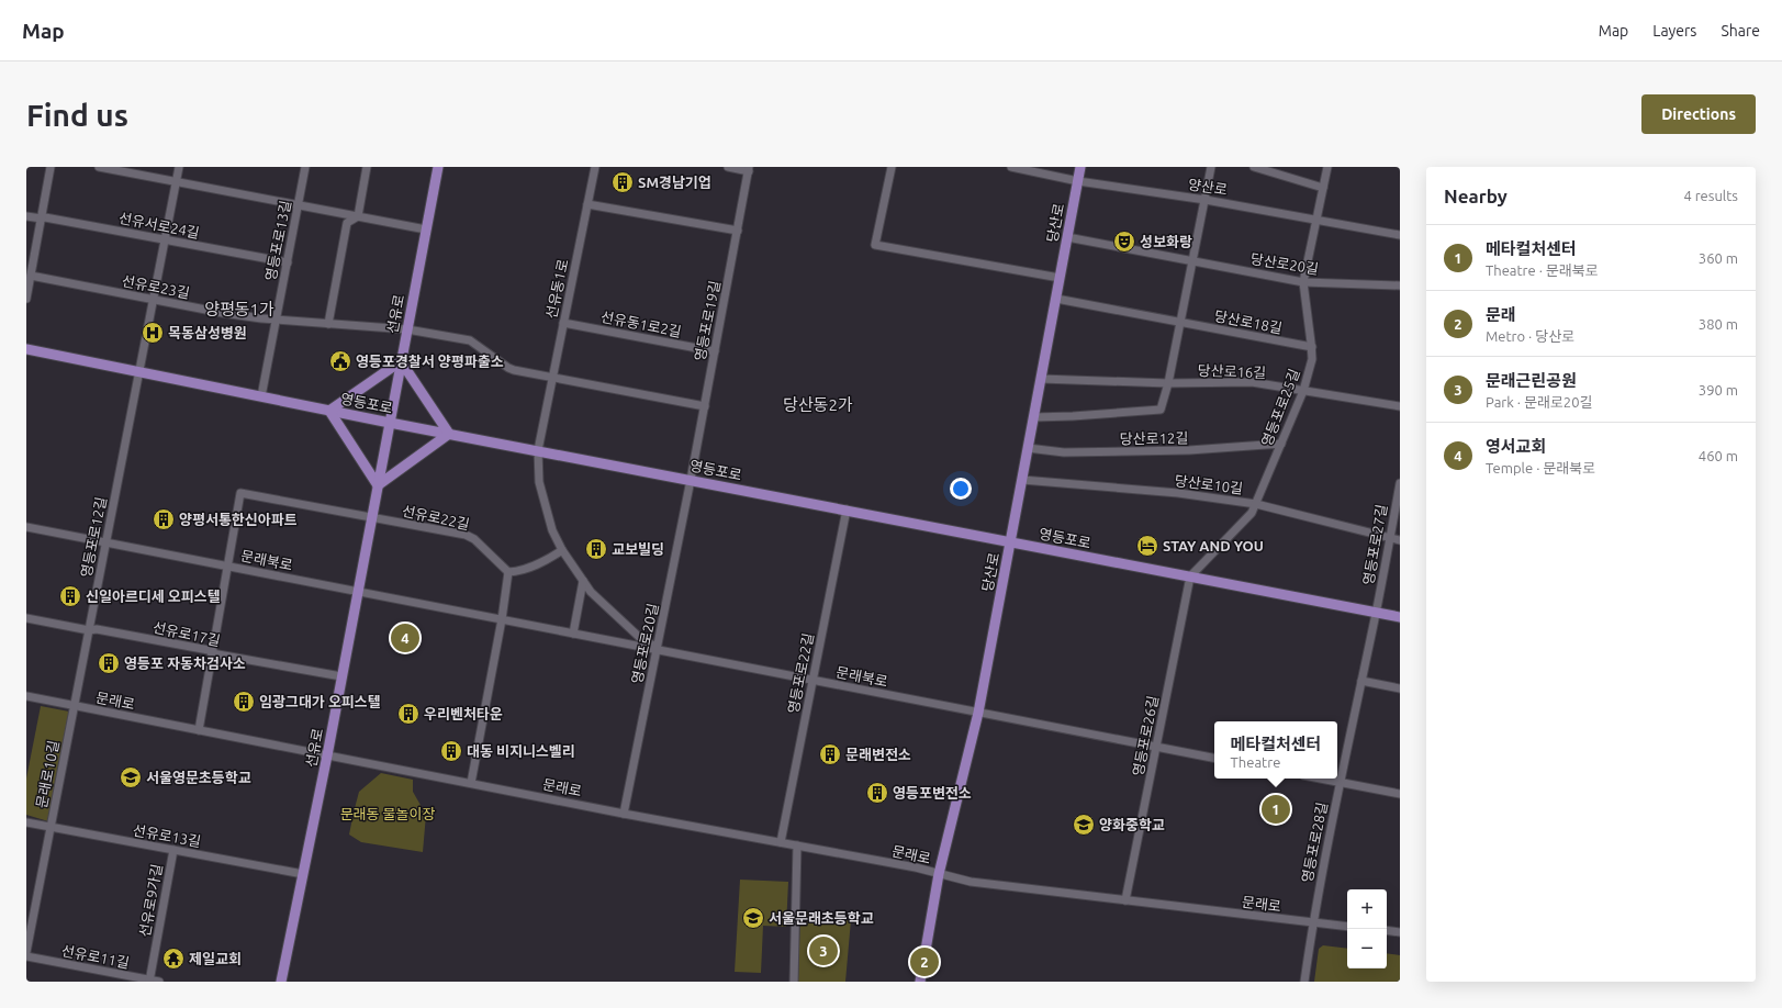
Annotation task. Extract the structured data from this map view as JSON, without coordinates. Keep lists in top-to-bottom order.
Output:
{
  "streets": {
    "main road": ["당산로", "선유로", "영등포로"],
    "street": [
      "양산로",
      "선유서로24길",
      "영등포로13길",
      "당산로20길",
      "선유로23길",
      "선유동1로",
      "영등포로19길",
      "당산로18길",
      "선유동1로2길",
      "당산로16길",
      "영등포로25길",
      "당산로12길",
      "당산로10길",
      "선유로22길",
      "영등포로12길",
      "영등포로27길",
      "문래북로",
      "선유로17길",
      "영등포로20길",
      "영등포로22길",
      "문래로",
      "영등포로26길",
      "문래로10길",
      "선유로13길",
      "영등포로28길",
      "선유로9가길",
      "선유로11길"
    ]
  },
  "crossings": [
    ["양산로", "당산로"],
    ["양산로", "영등포로25길"],
    ["당산로", "당산로20길"],
    ["당산로", "당산로18길"],
    ["당산로", "당산로16길"],
    ["당산로", "영등포로"],
    ["당산로", "당산로12길"],
    ["당산로", "당산로10길"],
    ["당산로", "문래북로"],
    ["당산로", "문래로"],
    ["선유서로24길", "영등포로13길"],
    ["선유서로24길", "영등포로12길"],
    ["영등포로13길", "선유로23길"],
    ["영등포로13길", "영등포로"],
    ["당산로20길", "영등포로25길"],
    ["선유로23길", "선유동1로"],
    ["선유로23길", "선유로"],
    ["선유로23길", "영등포로12길"],
    ["선유동1로", "선유동1로2길"],
    ["선유동1로", "영등포로"],
    ["선유동1로", "문래북로"],
    ["선유동1로", "영등포로20길"],
    ["선유로", "영등포로"],
    ["선유로", "선유로22길"],
    ["선유로", "문래북로"],
    ["선유로", "선유로17길"],
    ["선유로", "문래로"],
    ["선유로", "선유로13길"],
    ["영등포로19길", "선유동1로2길"],
    ["영등포로19길", "영등포로"],
    ["영등포로19길", "영등포로20길"],
    ["당산로18길", "영등포로25길"],
    ["당산로16길", "영등포로25길"],
    ["영등포로", "영등포로25길"],
    ["영등포로", "영등포로12길"],
    ["영등포로", "영등포로27길"],
    ["영등포로", "영등포로20길"],
    ["영등포로", "영등포로22길"],
    ["영등포로", "영등포로26길"],
    ["영등포로", "영등포로28길"],
    ["영등포로25길", "당산로12길"],
    ["영등포로25길", "당산로10길"],
    ["영등포로25길", "영등포로26길"],
    ["당산로10길", "영등포로27길"],
    ["영등포로12길", "문래북로"],
    ["영등포로12길", "선유로17길"],
    ["영등포로12길", "문래로"],
    ["영등포로12길", "문래로10길"],
    ["영등포로27길", "영등포로28길"],
    ["문래북로", "영등포로20길"],
    ["문래북로", "영등포로22길"],
    ["문래북로", "영등포로26길"],
    ["영등포로20길", "문래로"],
    ["영등포로22길", "문래로"],
    ["문래로", "영등포로26길"],
    ["문래로", "문래로10길"],
    ["문래로", "영등포로28길"],
    ["문래로10길", "선유로13길"],
    ["선유로13길", "선유로9가길"],
    ["선유로9가길", "선유로11길"]
  ],
  "districts": ["양평동1가", "당산동2가"],
  "parks": ["문래동 물놀이장"],
  "places": {
    "building": [
      "SM경남기업",
      "양평서통한신아파트",
      "교보빌딩",
      "신일아르디세 오피스텔",
      "영등포 자동차검사소",
      "임광그대가 오피스텔",
      "우리벤처타운",
      "대동 비지니스벨리",
      "문래변전소",
      "영등포변전소"
    ],
    "theatre": ["성보화랑"],
    "hospital": ["목동삼성병원"],
    "public building": ["영등포경찰서 양평파출소"],
    "hotel": ["STAY AND YOU"],
    "school or university": ["서울영문초등학교", "양화중학교", "서울문래초등학교"],
    "temple": ["제일교회"]
  },
  "page": {
    "header": "Map",
    "nav": ["Map", "Layers", "Share"],
    "buttons": "Directions",
    "title": "Find us",
    "heading": ["Nearby", "4 results"],
    "list": [
      {
        "mark": "1",
        "name": "메타컬처센터",
        "note": "Theatre · 문래북로",
        "value": "360 m"
      },
      {
        "mark": "2",
        "name": "문래",
        "note": "Metro · 당산로",
        "value": "380 m"
      },
      {
        "mark": "3",
        "name": "문래근린공원",
        "note": "Park · 문래로20길",
        "value": "390 m"
      },
      {
        "mark": "4",
        "name": "영서교회",
        "note": "Temple · 문래북로",
        "value": "460 m"
      }
    ],
    "pins": [
      "4",
      "1",
      "3",
      "2"
    ],
    "popup": ["메타컬처센터", "Theatre"],
    "map_buttons": ["+", "−"]
  }
}
